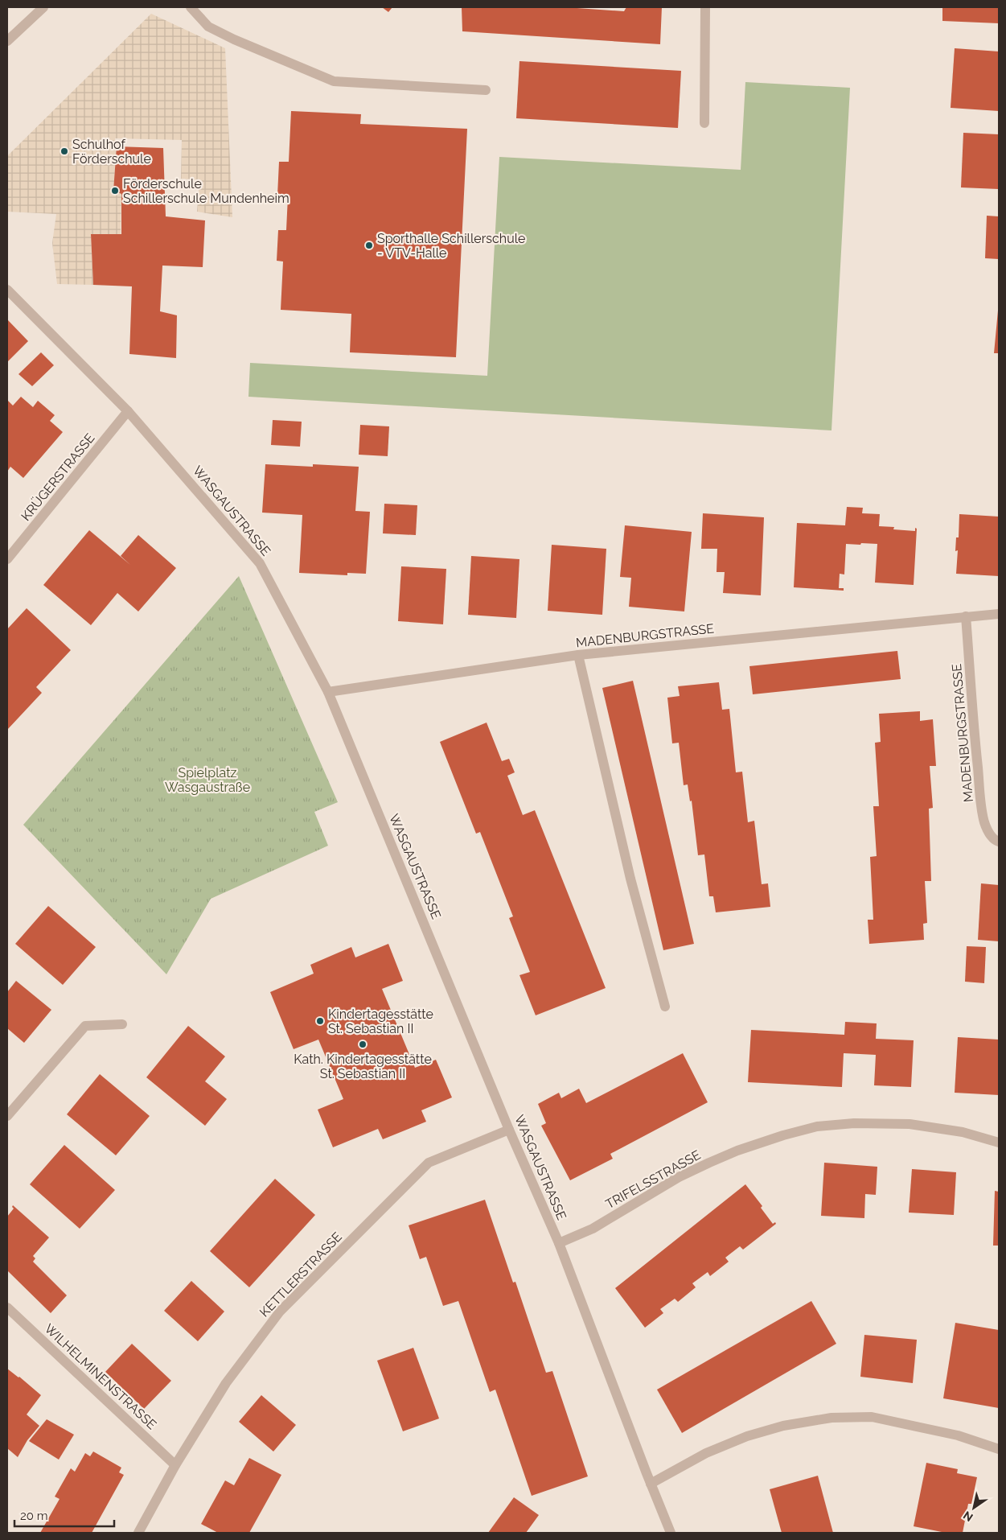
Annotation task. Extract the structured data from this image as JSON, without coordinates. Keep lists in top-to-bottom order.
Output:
{
  "streets": {
    "street": [
      "KRÜGERSTRASSE",
      "WASGAUSTRASSE",
      "MADENBURGSTRASSE",
      "TRIFELSSTRASSE",
      "KETTLERSTRASSE",
      "WILHELMINENSTRASSE"
    ]
  },
  "crossings": [
    ["KRÜGERSTRASSE", "WASGAUSTRASSE"],
    ["WASGAUSTRASSE", "MADENBURGSTRASSE"],
    ["WASGAUSTRASSE", "TRIFELSSTRASSE"],
    ["WASGAUSTRASSE", "KETTLERSTRASSE"],
    ["KETTLERSTRASSE", "WILHELMINENSTRASSE"]
  ],
  "parks": ["Spielplatz Wasgaustraße"],
  "places": [
    "Schulhof Förderschule",
    "Förderschule Schillerschule Mundenheim",
    "Sporthalle Schillerschule - VTV-Halle",
    "Kindertagesstätte St. Sebastian II",
    "Kath. Kindertagesstätte St. Sebastian II"
  ],
  "scale_bar": "20 m",
  "north": "bottom left"
}
